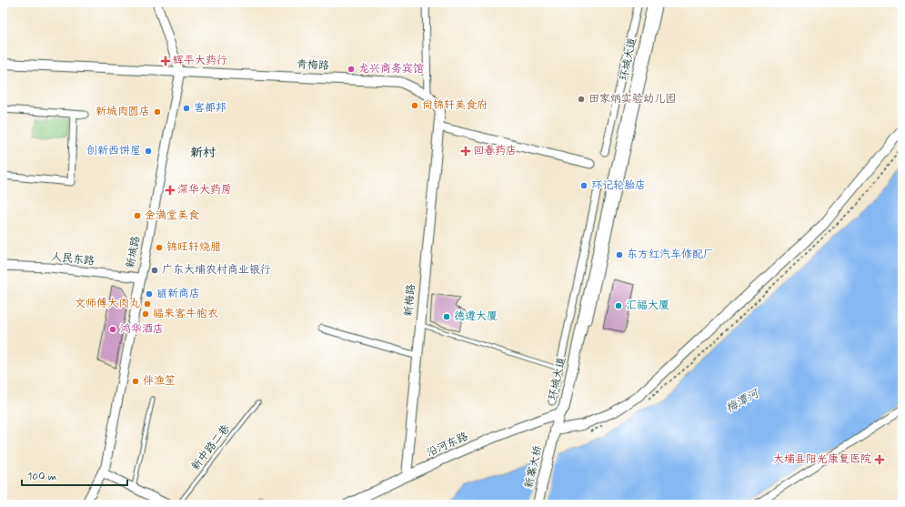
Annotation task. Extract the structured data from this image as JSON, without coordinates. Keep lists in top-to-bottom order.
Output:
{
  "streets": {
    "main road": [
      "环城大道",
      "青梅路",
      "新梅路",
      "沿河东路",
      "新寨大桥"
    ],
    "street": ["新城路", "人民东路"],
    "lane": ["新中路二巷"]
  },
  "crossings": [
    ["环城大道", "沿河东路"],
    ["环城大道", "新寨大桥"],
    ["青梅路", "新城路"],
    ["青梅路", "新梅路"],
    ["新城路", "人民东路"],
    ["新梅路", "沿河东路"],
    ["沿河东路", "新寨大桥"]
  ],
  "districts": ["新村"],
  "water": ["梅潭河"],
  "places": {
    "health": [
      "辉平大药行",
      "回春药店",
      "深华大药房",
      "大埔县阳光康复医院"
    ],
    "other": [
      "龙兴商务宾馆",
      "田家炳实验幼儿园",
      "尚锦轩美食府",
      "客都邦",
      "新城肉圆店",
      "创新西饼屋",
      "环记轮胎店",
      "金满堂美食",
      "锦旺轩烧腊",
      "东方红汽车修配厂",
      "广东大埔农村商业银行",
      "丽新商店",
      "文师傅大肉丸",
      "汇福大厦",
      "福来客牛胞衣",
      "德遵大厦",
      "鸿华酒店",
      "伴渔笙"
    ]
  },
  "scale_bar": "100 m"
}
